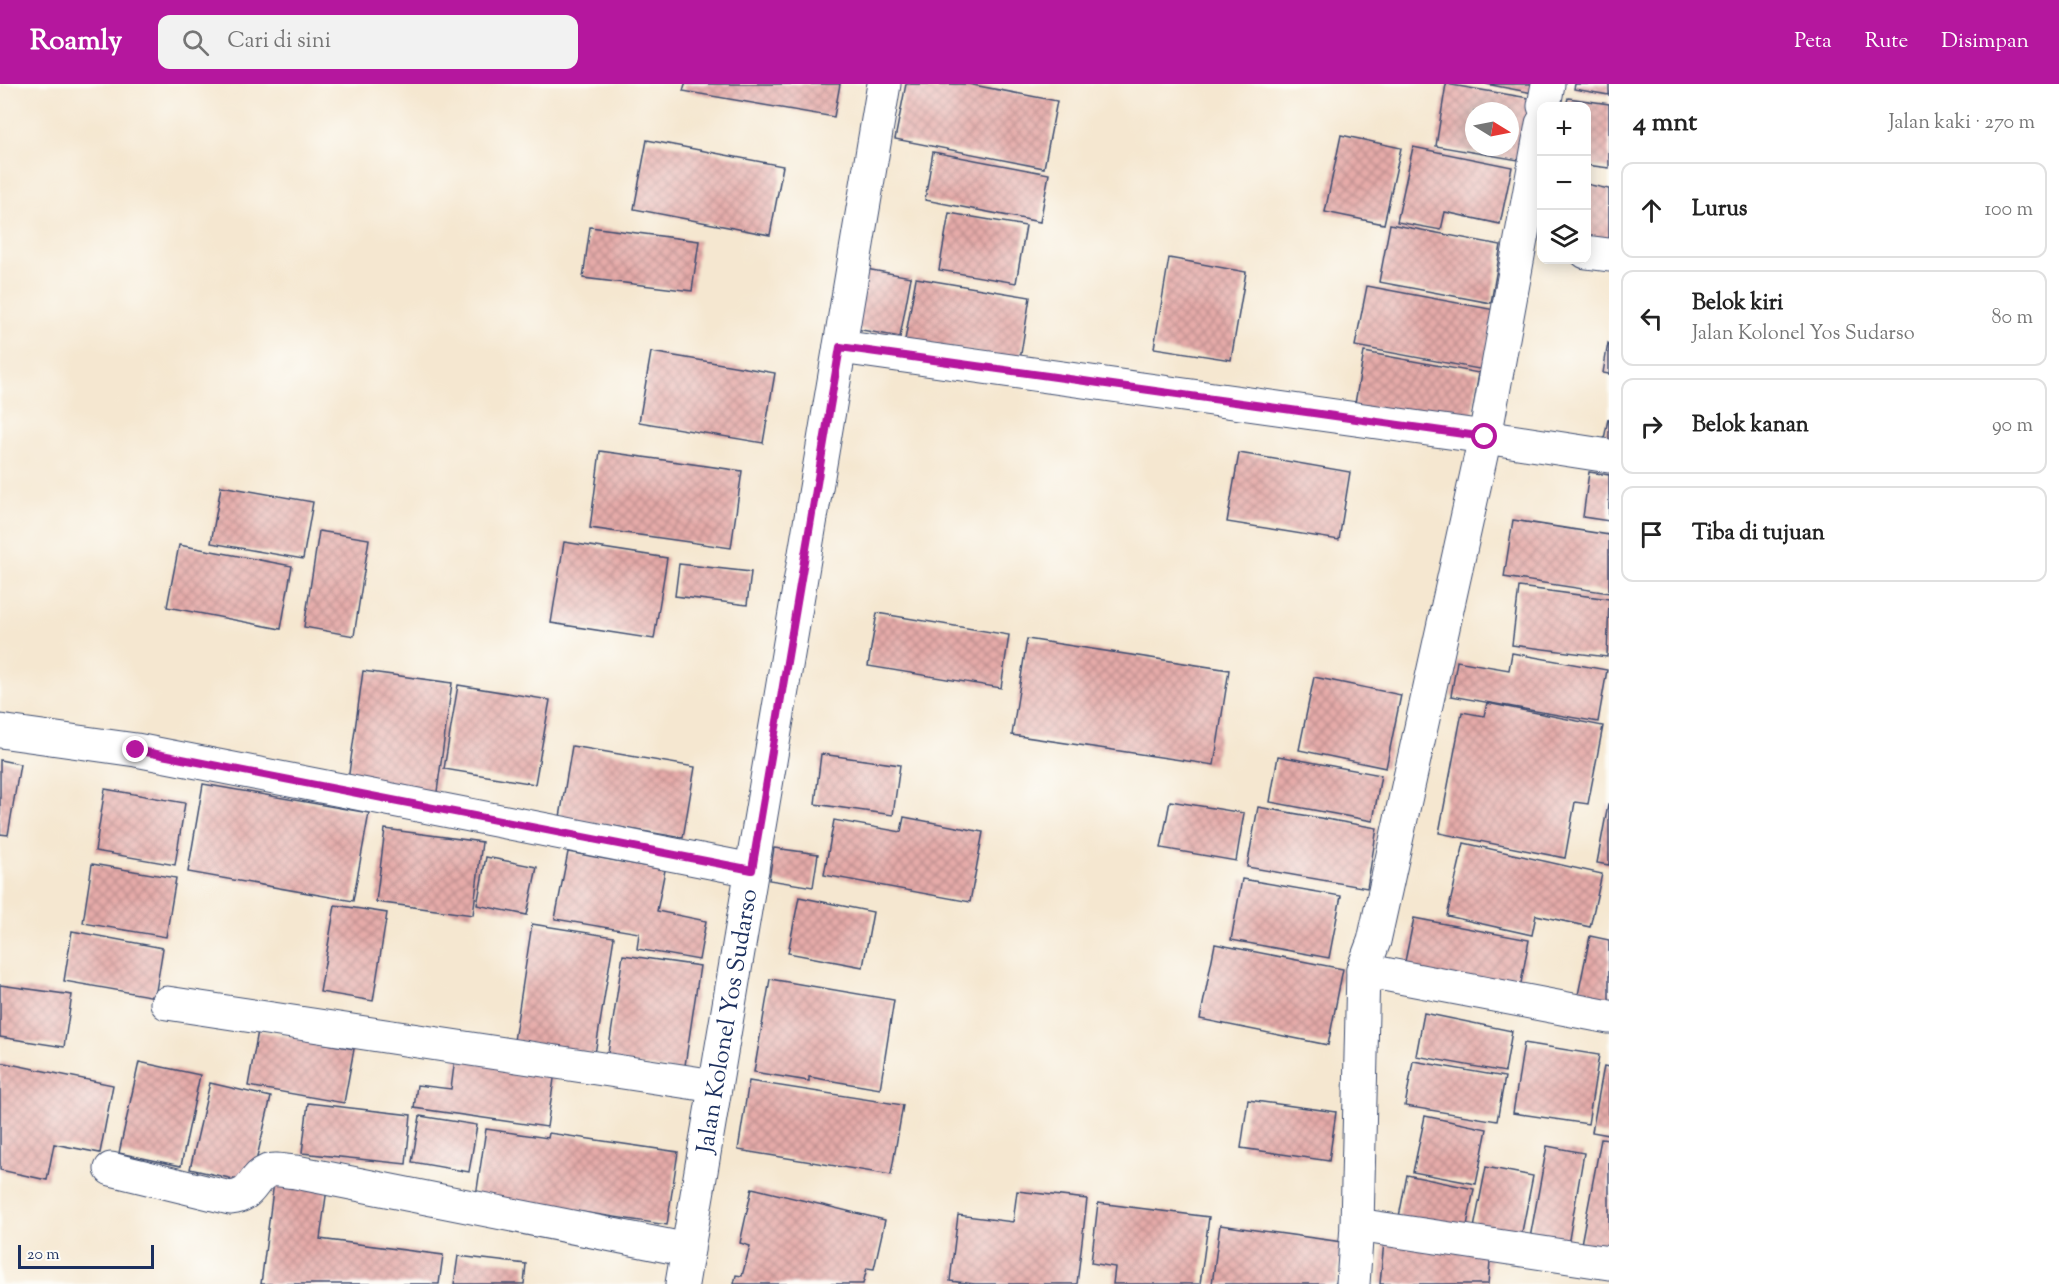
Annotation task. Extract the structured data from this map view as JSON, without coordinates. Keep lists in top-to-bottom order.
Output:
{
  "streets": {
    "street": ["Jalan Kolonel Yos Sudarso"]
  },
  "scale_bar": "20 m",
  "north": "right",
  "page": {
    "header": "Roamly",
    "search": "Cari di sini",
    "nav": ["Peta", "Rute", "Disimpan"],
    "heading": ["4 mnt", "Jalan kaki · 270 m"],
    "map_buttons": ["+", "−"],
    "list": [
      ["Lurus", "100 m"],
      ["Belok kiri", "Jalan Kolonel Yos Sudarso", "80 m"],
      ["Belok kanan", "90 m"],
      "Tiba di tujuan"
    ],
    "scale": "20 m"
  }
}
